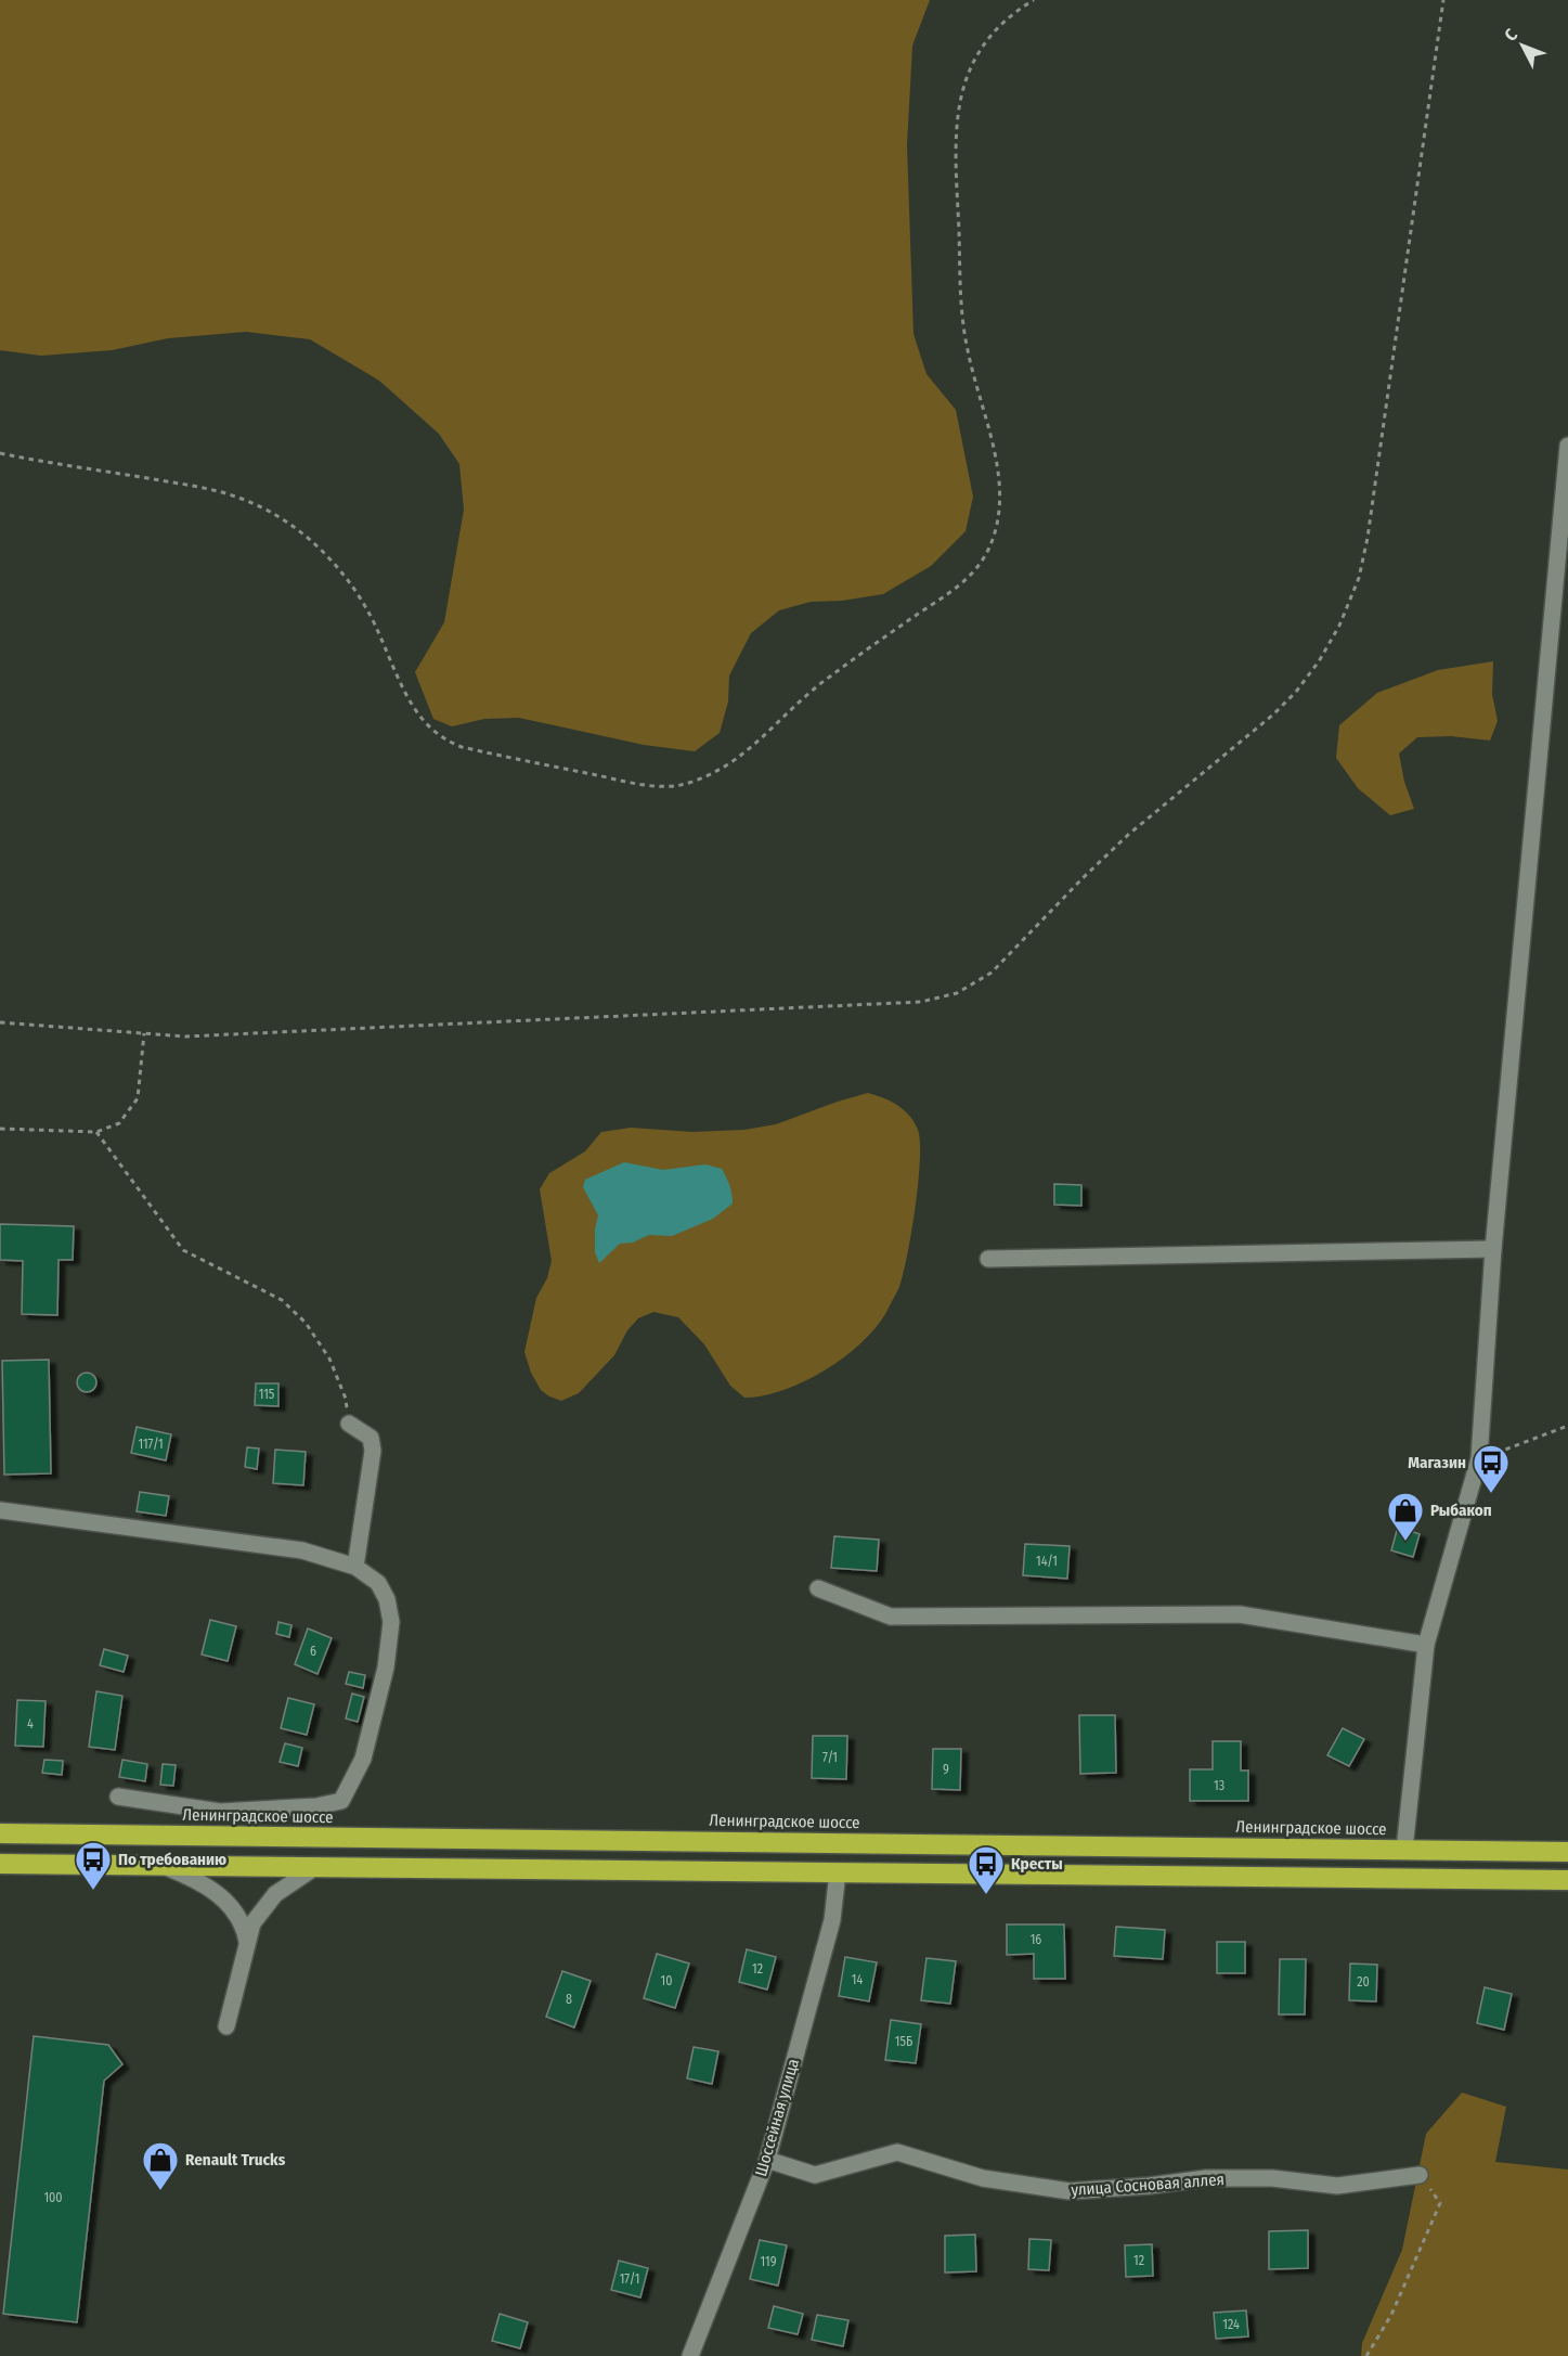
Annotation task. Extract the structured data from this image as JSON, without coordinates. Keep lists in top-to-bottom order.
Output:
{
  "streets": {
    "highway": ["Ленинградское шоссе"],
    "street": ["Шоссейная улица", "улица Сосновая аллея"]
  },
  "crossings": [
    ["Шоссейная улица", "улица Сосновая аллея"]
  ],
  "places": {
    "bus stop": ["Магазин", "По требованию", "Кресты"],
    "shop": ["Рыбакоп", "Renault Trucks"]
  },
  "house_numbers": [
    "115",
    "117/1",
    "14/1",
    "6",
    "4",
    "7/1",
    "9",
    "13",
    "16",
    "12",
    "14",
    "10",
    "20",
    "8",
    "15Б",
    "100",
    "12",
    "119",
    "17/1",
    "124"
  ],
  "north": "top left"
}
